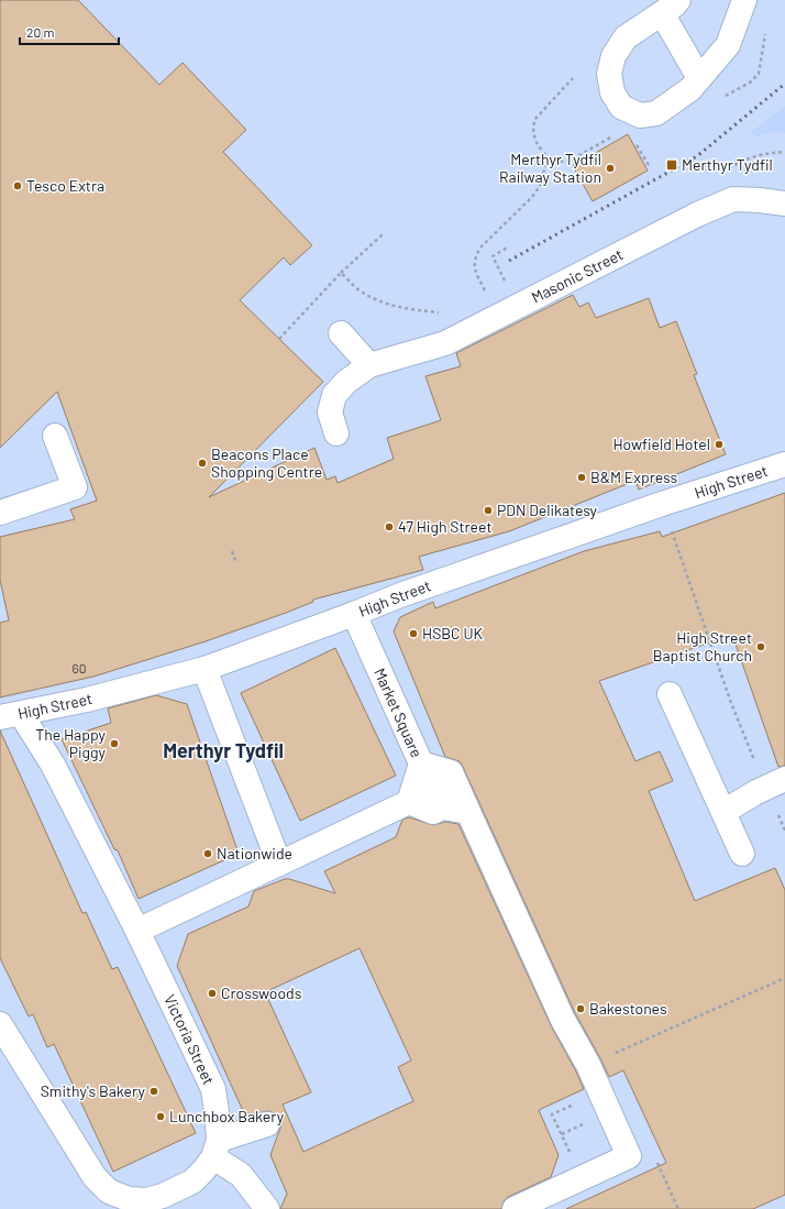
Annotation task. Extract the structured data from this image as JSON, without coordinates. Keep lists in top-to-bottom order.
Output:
{
  "streets": {
    "street": [
      "Masonic Street",
      "High Street",
      "Market Square",
      "Victoria Street"
    ]
  },
  "crossings": [
    ["High Street", "Market Square"],
    ["High Street", "Victoria Street"]
  ],
  "districts": ["Merthyr Tydfil"],
  "places": {
    "transit": ["Merthyr Tydfil"],
    "other": [
      "Merthyr Tydfil Railway Station",
      "Tesco Extra",
      "Howfield Hotel",
      "Beacons Place Shopping Centre",
      "B&M Express",
      "PDN Delikatesy",
      "47 High Street",
      "HSBC UK",
      "High Street Baptist Church",
      "The Happy Piggy",
      "Nationwide",
      "Crosswoods",
      "Bakestones",
      "Smithy's Bakery",
      "Lunchbox Bakery"
    ]
  },
  "house_numbers": ["60"],
  "scale_bar": "20 m"
}
